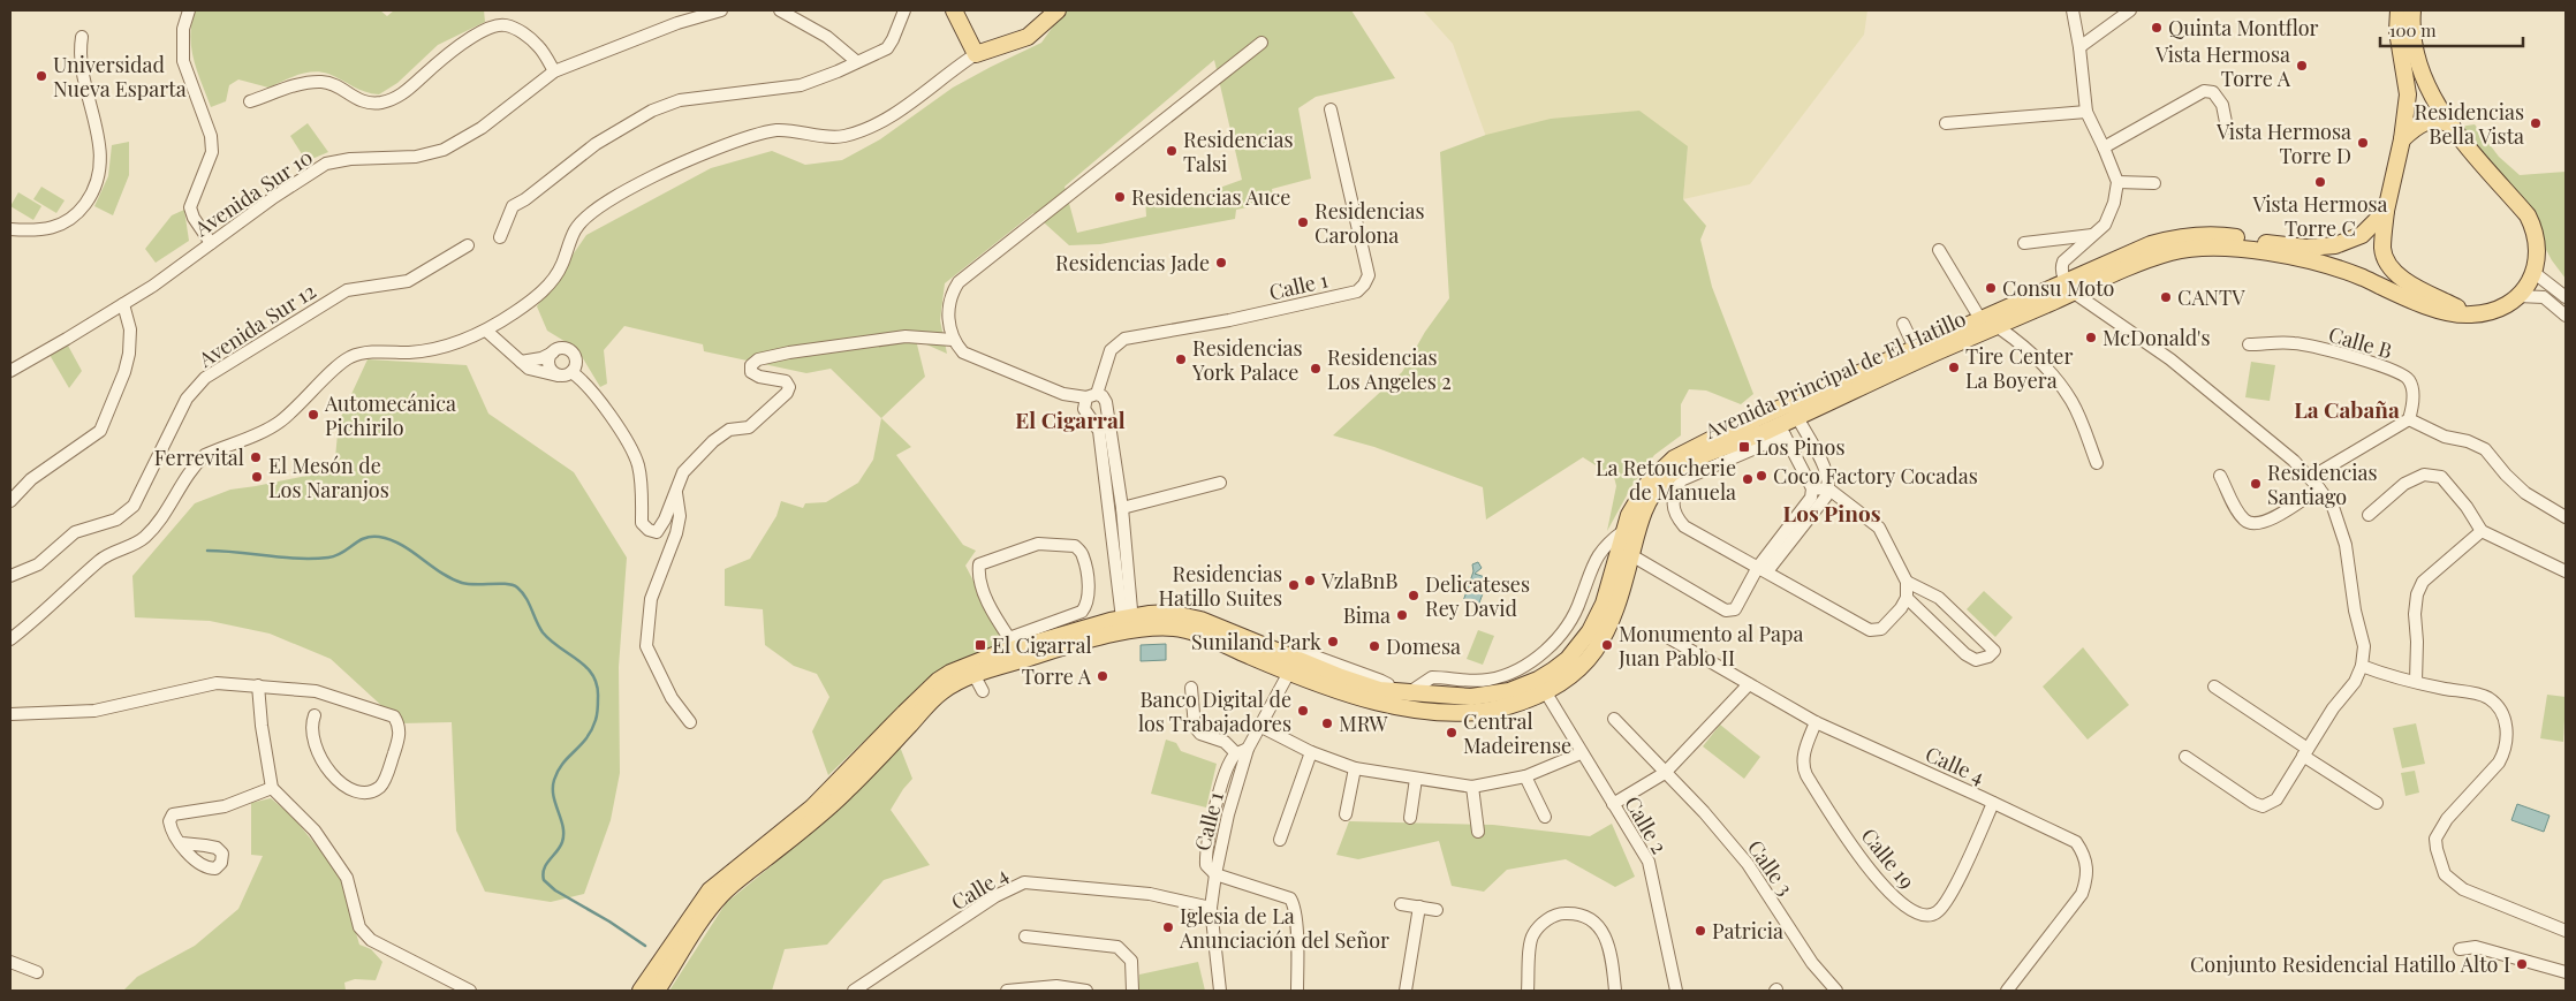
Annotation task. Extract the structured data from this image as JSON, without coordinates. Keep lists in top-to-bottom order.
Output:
{
  "streets": {
    "main road": ["Avenida Principal de El Hatillo"],
    "street": [
      "Avenida Sur 10",
      "Calle 1",
      "Avenida Sur 12",
      "Calle B",
      "Calle 4",
      "Calle 2",
      "Calle 19",
      "Calle 3"
    ]
  },
  "crossings": [
    ["Calle 1", "Avenida Principal de El Hatillo"],
    ["Calle 1", "Calle 4"],
    ["Avenida Principal de El Hatillo", "Calle 2"],
    ["Calle 4", "Calle 19"]
  ],
  "districts": ["La Cabaña", "El Cigarral", "Los Pinos"],
  "places": {
    "other": [
      "Quinta Montflor",
      "Vista Hermosa Torre A",
      "Universidad Nueva Esparta",
      "Residencias Bella Vista",
      "Vista Hermosa Torre D",
      "Residencias Talsi",
      "Vista Hermosa Torre C",
      "Residencias Auce",
      "Residencias Carolona",
      "Residencias Jade",
      "Consu Moto",
      "CANTV",
      "McDonald's",
      "Residencias York Palace",
      "Tire Center La Boyera",
      "Residencias Los Angeles 2",
      "Automecánica Pichirilo",
      "Ferrevital",
      "Coco Factory Cocadas",
      "El Mesón de Los Naranjos",
      "La Retoucherie de Manuela",
      "Residencias Santiago",
      "VzlaBnB",
      "Residencias Hatillo Suites",
      "Delicateses Rey David",
      "Bima",
      "Suniland Park",
      "Monumento al Papa Juan Pablo II",
      "Domesa",
      "Torre A",
      "Banco Digital de los Trabajadores",
      "MRW",
      "Central Madeirense",
      "Iglesia de La Anunciación del Señor",
      "Patricia",
      "Conjunto Residencial Hatillo Alto I"
    ],
    "transit": ["Los Pinos", "El Cigarral"]
  },
  "scale_bar": "100 m"
}
